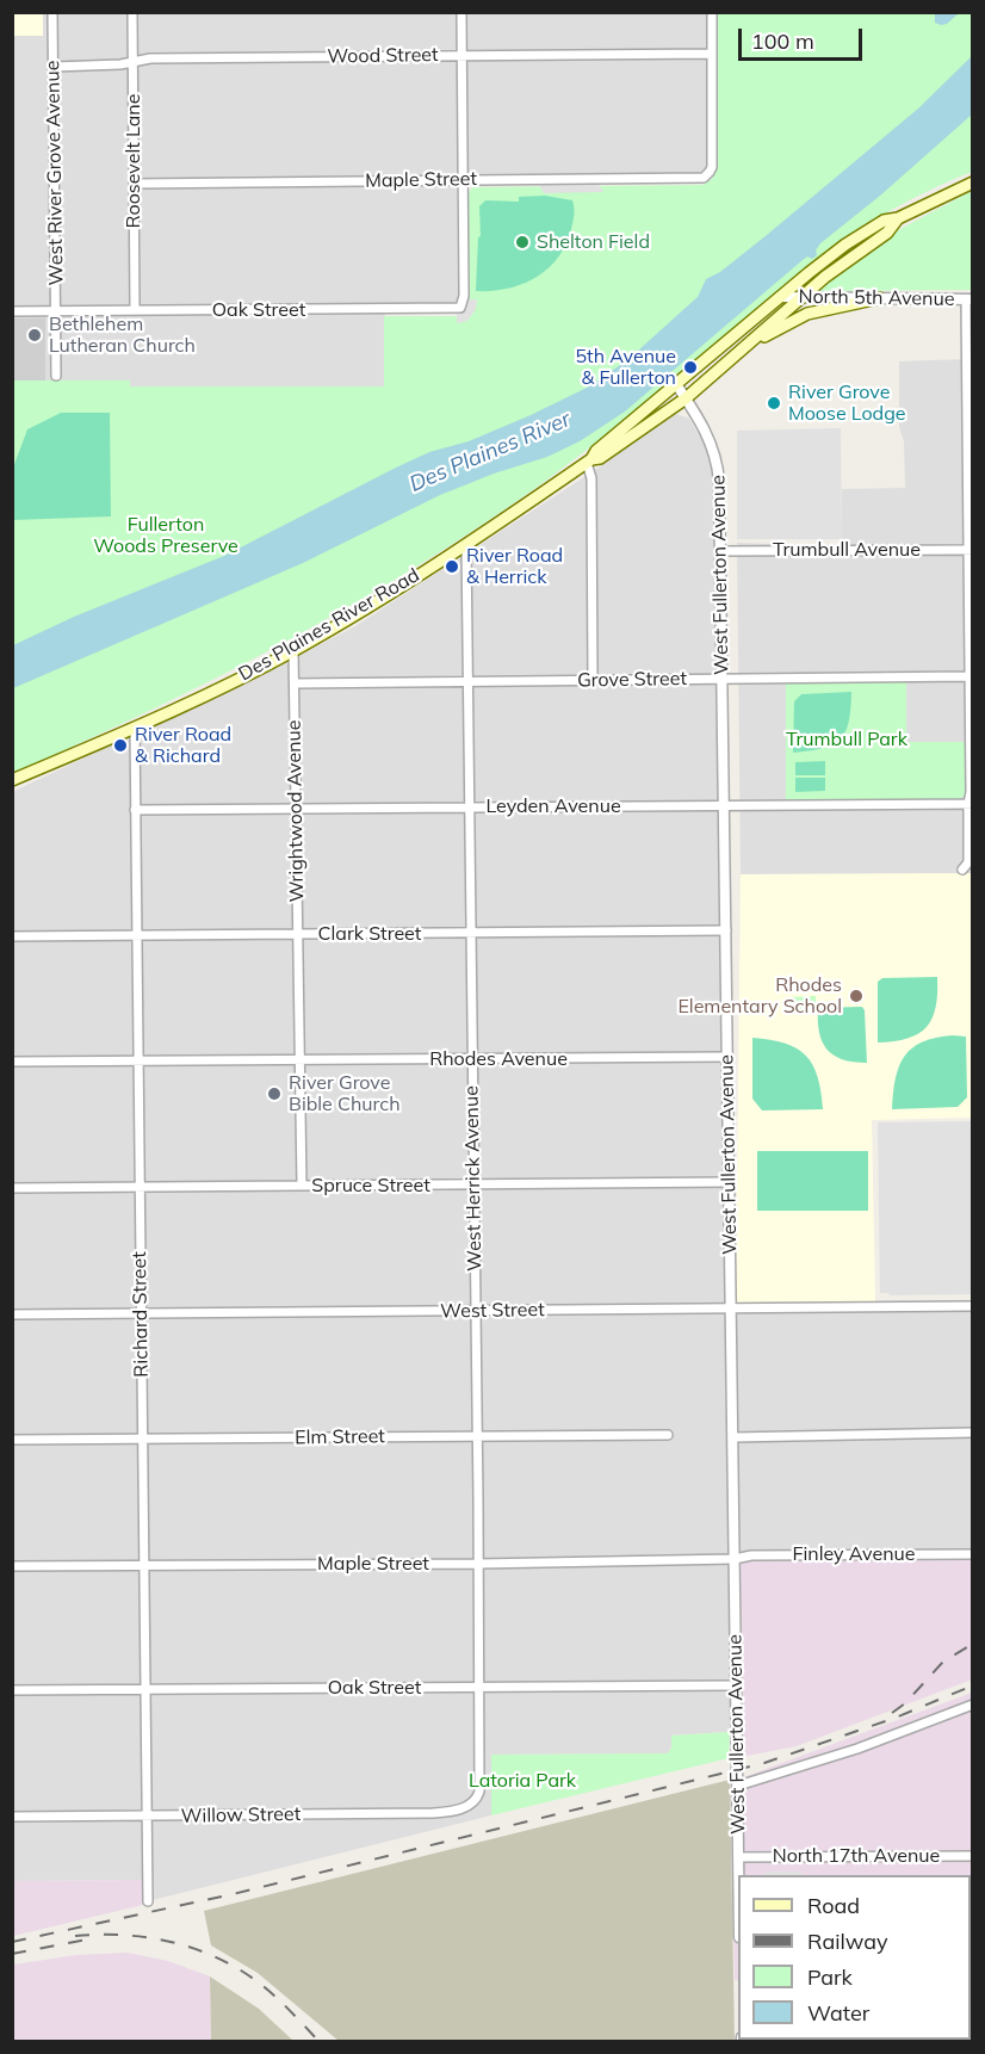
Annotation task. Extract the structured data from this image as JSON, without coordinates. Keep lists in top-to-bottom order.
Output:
{
  "streets": {
    "main road": ["Des Plaines River Road"],
    "street": [
      "Wood Street",
      "Roosevelt Lane",
      "West River Grove Avenue",
      "Maple Street",
      "North 5th Avenue",
      "Oak Street",
      "Trumbull Avenue",
      "West Fullerton Avenue",
      "Grove Street",
      "Leyden Avenue",
      "Wrightwood Avenue",
      "Clark Street",
      "Rhodes Avenue",
      "West Herrick Avenue",
      "Spruce Street",
      "West Street",
      "Richard Street",
      "Elm Street",
      "Finley Avenue",
      "Willow Street",
      "North 17th Avenue"
    ]
  },
  "crossings": [
    ["Wood Street", "Roosevelt Lane"],
    ["Wood Street", "West River Grove Avenue"],
    ["Wood Street", "Maple Street"],
    ["Roosevelt Lane", "Maple Street"],
    ["Roosevelt Lane", "Oak Street"],
    ["West River Grove Avenue", "Oak Street"],
    ["Maple Street", "Oak Street"],
    ["Maple Street", "West Fullerton Avenue"],
    ["Maple Street", "West Herrick Avenue"],
    ["Maple Street", "Richard Street"],
    ["Maple Street", "Finley Avenue"],
    ["North 5th Avenue", "Des Plaines River Road"],
    ["Oak Street", "West Fullerton Avenue"],
    ["Oak Street", "West Herrick Avenue"],
    ["Oak Street", "Richard Street"],
    ["Trumbull Avenue", "West Fullerton Avenue"],
    ["West Fullerton Avenue", "Des Plaines River Road"],
    ["West Fullerton Avenue", "Grove Street"],
    ["West Fullerton Avenue", "Leyden Avenue"],
    ["West Fullerton Avenue", "Clark Street"],
    ["West Fullerton Avenue", "Rhodes Avenue"],
    ["West Fullerton Avenue", "Spruce Street"],
    ["West Fullerton Avenue", "West Street"],
    ["West Fullerton Avenue", "Finley Avenue"],
    ["West Fullerton Avenue", "North 17th Avenue"],
    ["Des Plaines River Road", "Wrightwood Avenue"],
    ["Des Plaines River Road", "West Herrick Avenue"],
    ["Des Plaines River Road", "Richard Street"],
    ["Grove Street", "Wrightwood Avenue"],
    ["Grove Street", "West Herrick Avenue"],
    ["Leyden Avenue", "Wrightwood Avenue"],
    ["Leyden Avenue", "West Herrick Avenue"],
    ["Leyden Avenue", "Richard Street"],
    ["Wrightwood Avenue", "Clark Street"],
    ["Wrightwood Avenue", "Rhodes Avenue"],
    ["Wrightwood Avenue", "Spruce Street"],
    ["Clark Street", "West Herrick Avenue"],
    ["Clark Street", "Richard Street"],
    ["Rhodes Avenue", "West Herrick Avenue"],
    ["Rhodes Avenue", "Richard Street"],
    ["West Herrick Avenue", "Spruce Street"],
    ["West Herrick Avenue", "West Street"],
    ["West Herrick Avenue", "Elm Street"],
    ["West Herrick Avenue", "Willow Street"],
    ["Spruce Street", "Richard Street"],
    ["West Street", "Richard Street"],
    ["Richard Street", "Elm Street"],
    ["Richard Street", "Willow Street"]
  ],
  "water": ["Des Plaines River"],
  "parks": ["Fullerton Woods Preserve", "Trumbull Park", "Latoria Park"],
  "places": [
    "Shelton Field",
    "Bethlehem Lutheran Church",
    "5th Avenue & Fullerton",
    "River Grove Moose Lodge",
    "River Road & Herrick",
    "River Road & Richard",
    "Rhodes Elementary School",
    "River Grove Bible Church"
  ],
  "legend": [
    "Road",
    "Railway",
    "Park",
    "Water"
  ],
  "scale_bar": "100 m"
}
